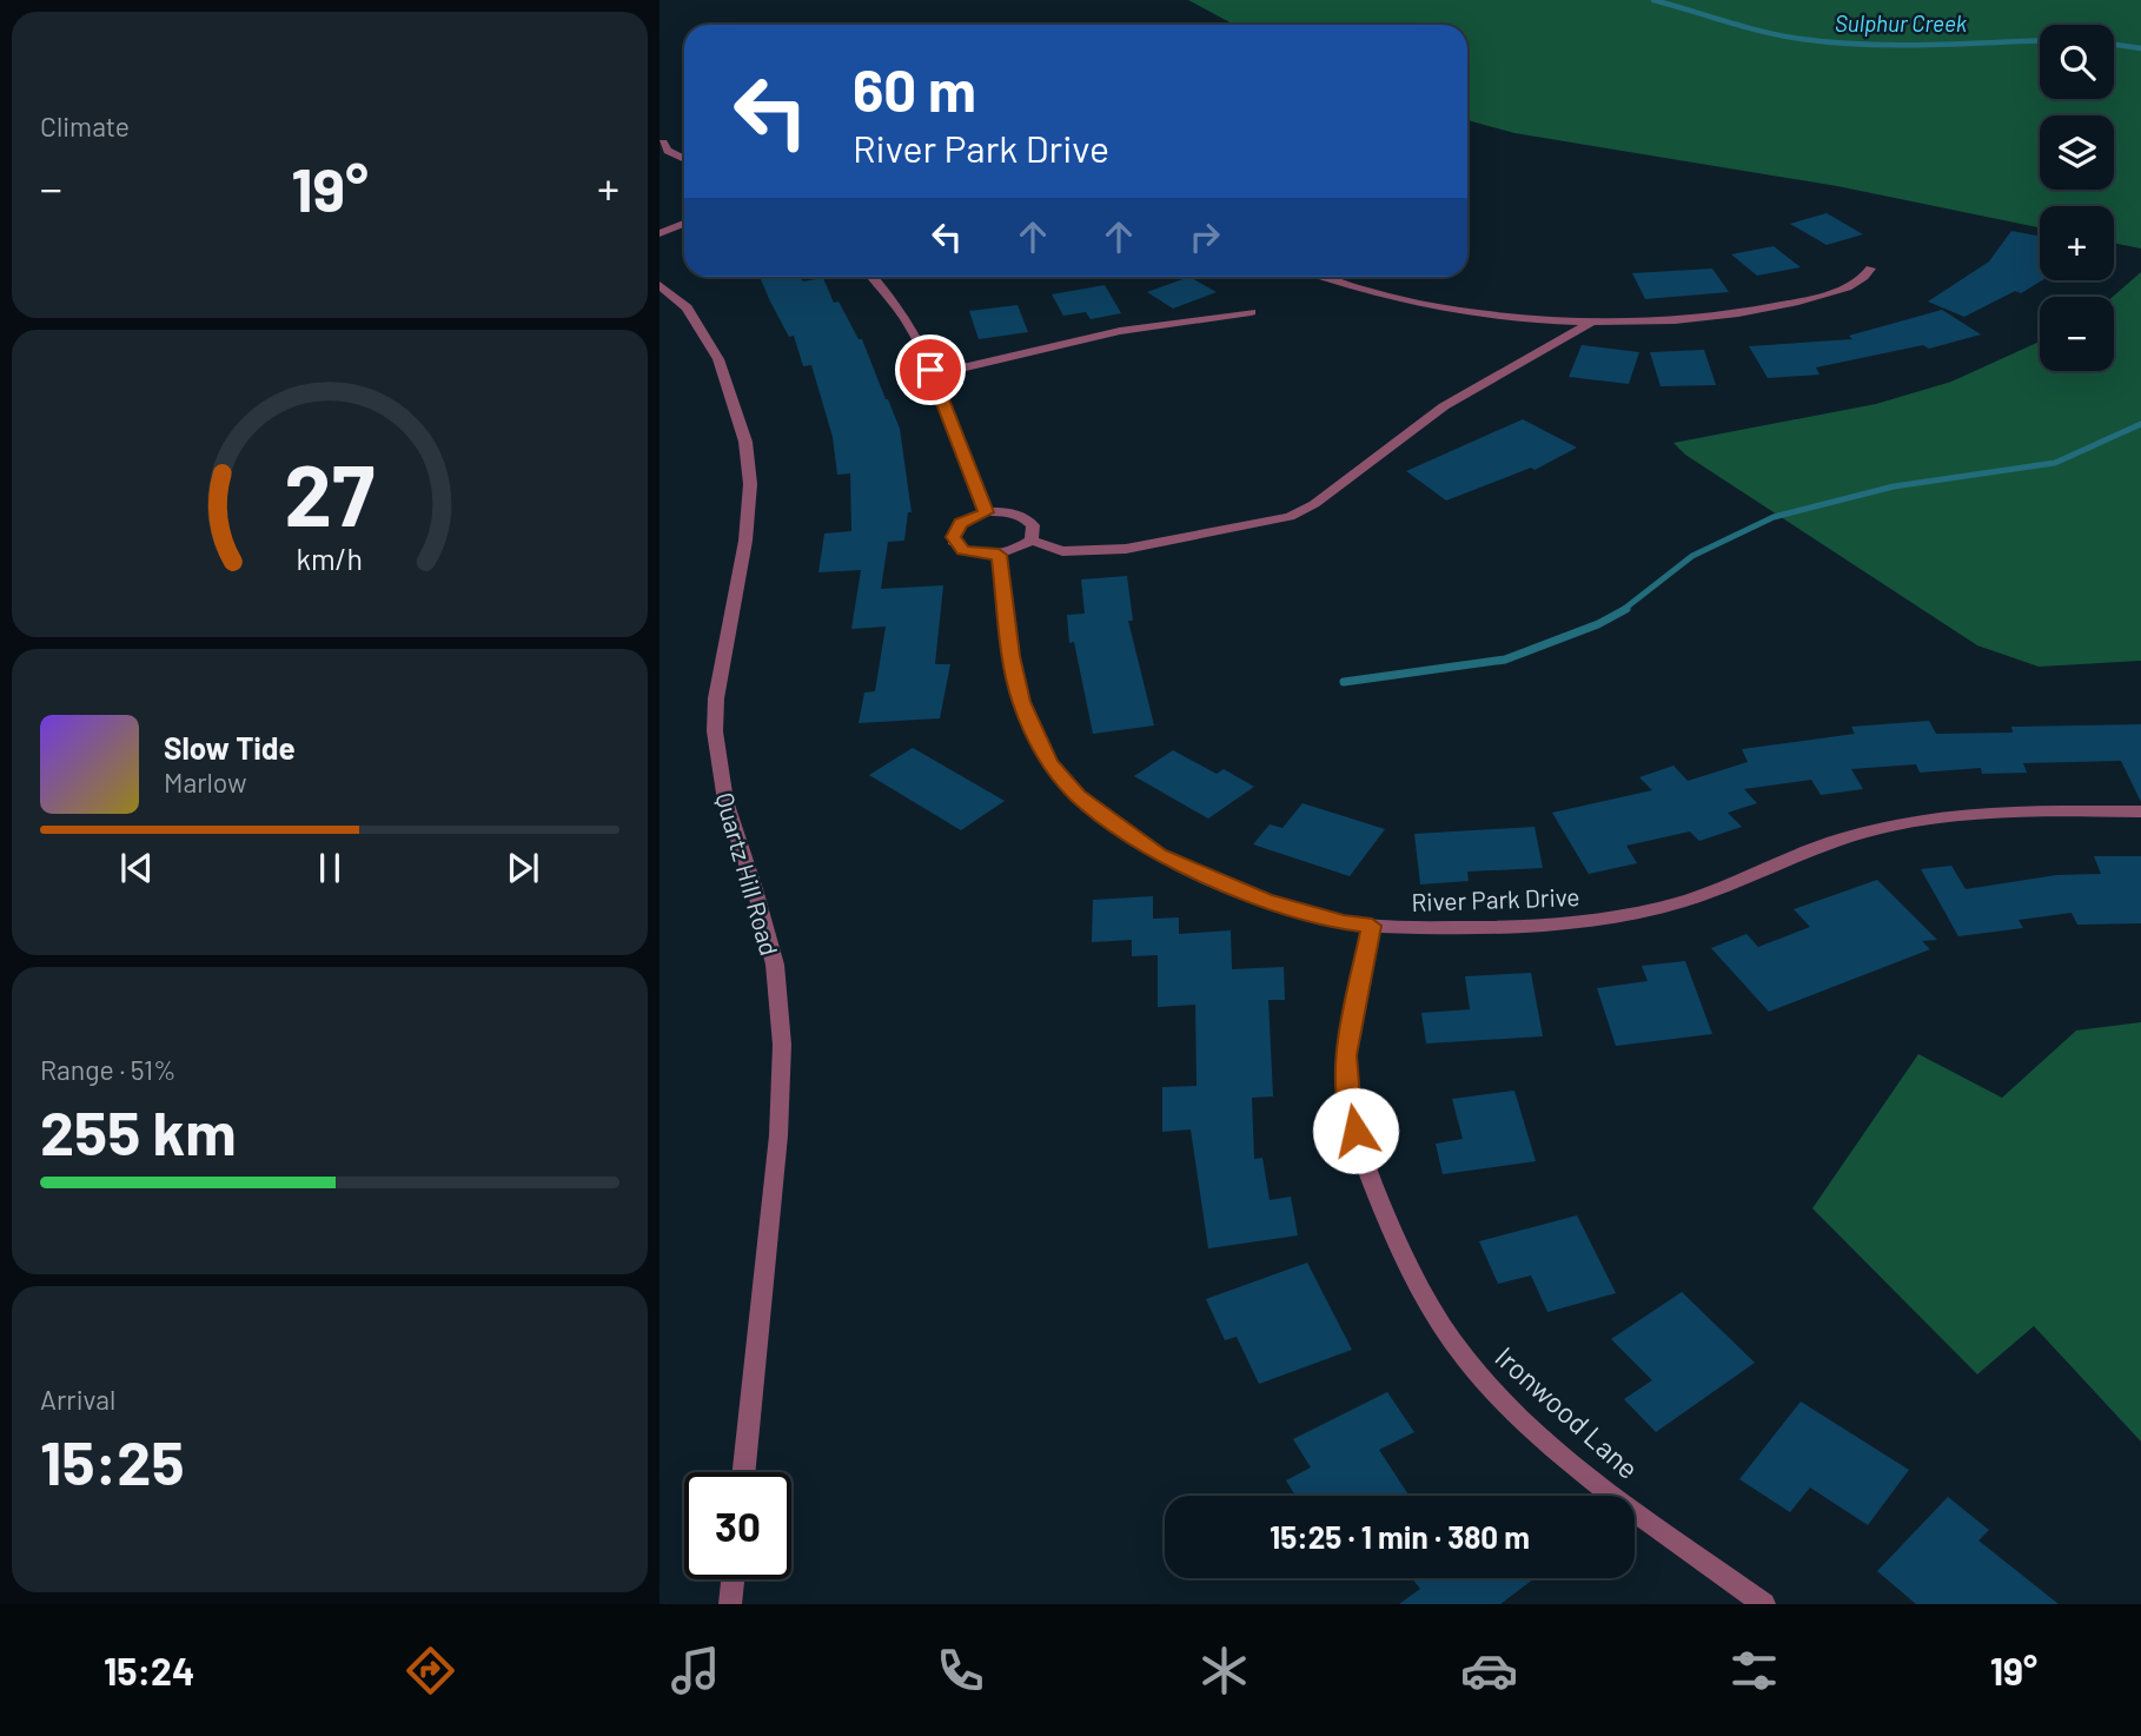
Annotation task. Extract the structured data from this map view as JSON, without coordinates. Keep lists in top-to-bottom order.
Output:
{
  "streets": {
    "street": ["Quartz Hill Road", "River Park Drive", "Ironwood Lane"]
  },
  "crossings": [
    ["River Park Drive", "Ironwood Lane"]
  ],
  "water": ["Sulphur Creek"],
  "page": {
    "tile": [
      "Climate",
      ["Range · 51%", "255 km"],
      ["Arrival", "15:25"]
    ],
    "map_buttons": ["+", "−"],
    "turn": ["60 m", "River Park Drive"],
    "heat": ["−", "19°", "+"],
    "song": ["Slow Tide", "Marlow"],
    "limit": "30",
    "trip": "15:25 · 1 min · 380 m",
    "tabs": ["15:24", "19°"],
    "gauge": ["27", "km/h"]
  }
}
